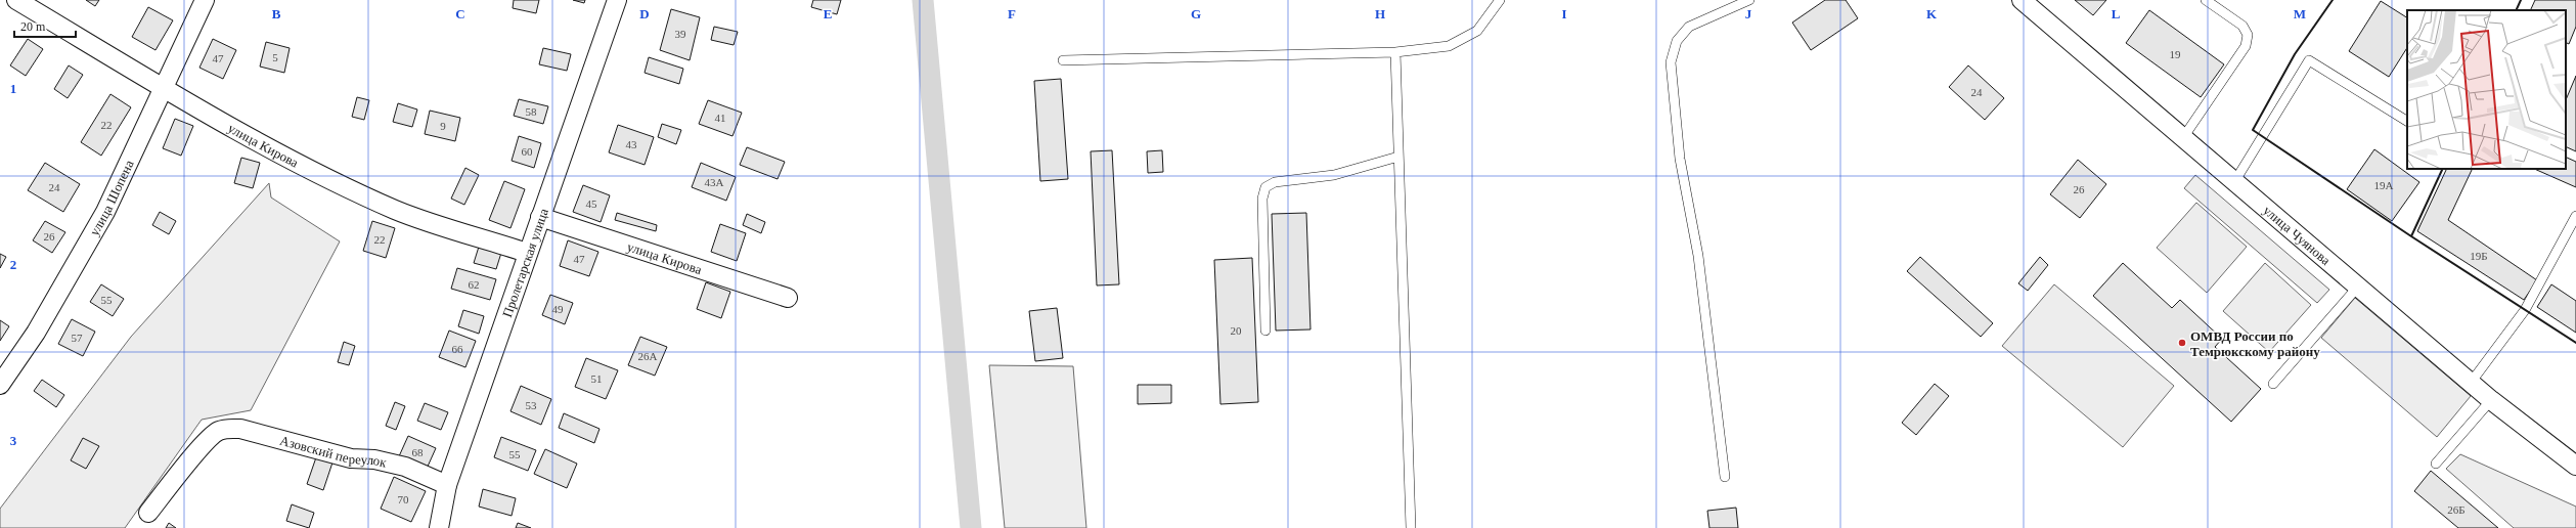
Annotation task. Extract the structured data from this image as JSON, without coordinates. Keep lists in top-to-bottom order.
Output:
{
  "streets": {
    "street": [
      "улица Кирова",
      "улица Шопена",
      "улица Чуянова",
      "Пролетарская улица",
      "Азовский переулок"
    ]
  },
  "crossings": [
    ["улица Кирова", "улица Шопена"],
    ["улица Кирова", "Пролетарская улица"],
    ["Пролетарская улица", "Азовский переулок"]
  ],
  "places": ["ОМВД России по Темрюкскому району"],
  "house_numbers": [
    "39",
    "19",
    "5",
    "47",
    "24",
    "58",
    "41",
    "22",
    "9",
    "43",
    "60",
    "43А",
    "19А",
    "24",
    "26",
    "45",
    "26",
    "22",
    "19Б",
    "47",
    "62",
    "55",
    "49",
    "20",
    "57",
    "66",
    "26А",
    "51",
    "53",
    "68",
    "55",
    "70",
    "26Б"
  ],
  "scale_bar": "20 m",
  "grid": {
    "columns": [
      "B",
      "C",
      "D",
      "E",
      "F",
      "G",
      "H",
      "I",
      "J",
      "K",
      "L",
      "M"
    ],
    "rows": ["1", "2", "3"]
  }
}
